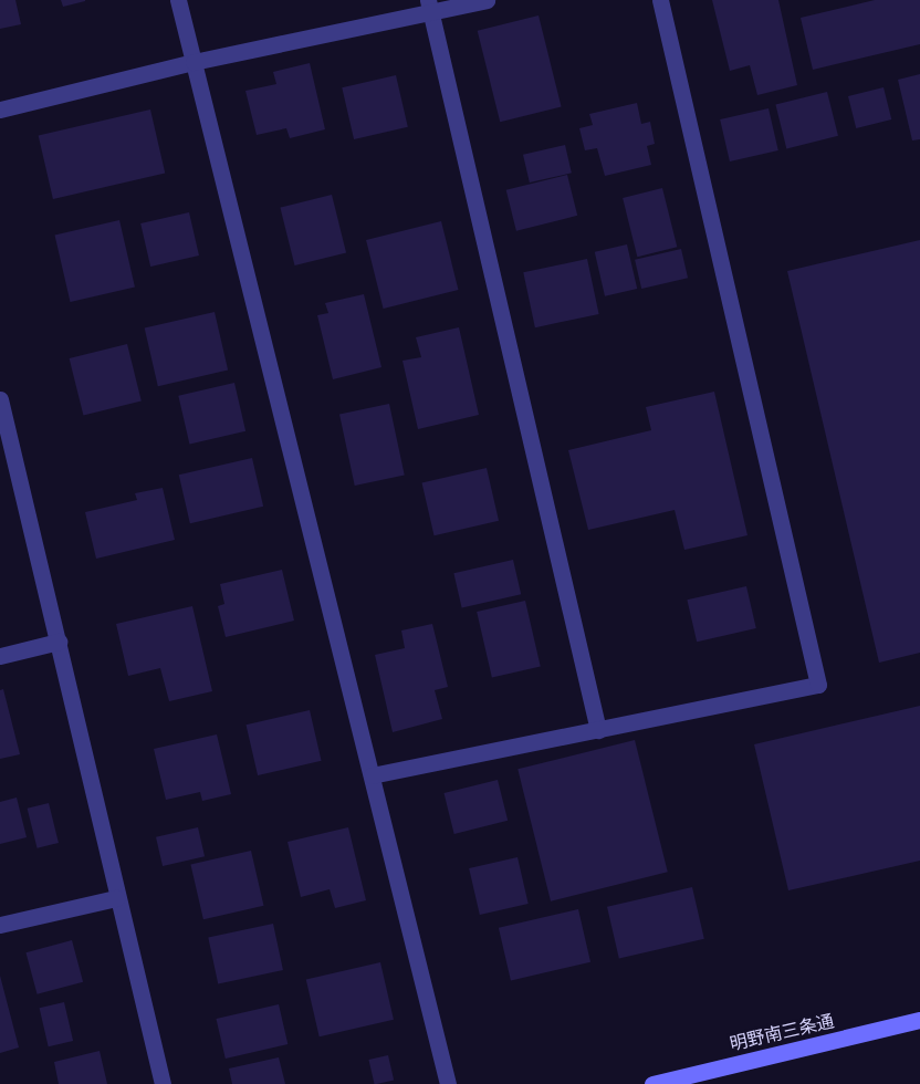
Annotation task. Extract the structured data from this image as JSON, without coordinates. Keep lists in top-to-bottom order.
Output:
{
  "streets": {
    "street": ["明野南三条通"]
  }
}
